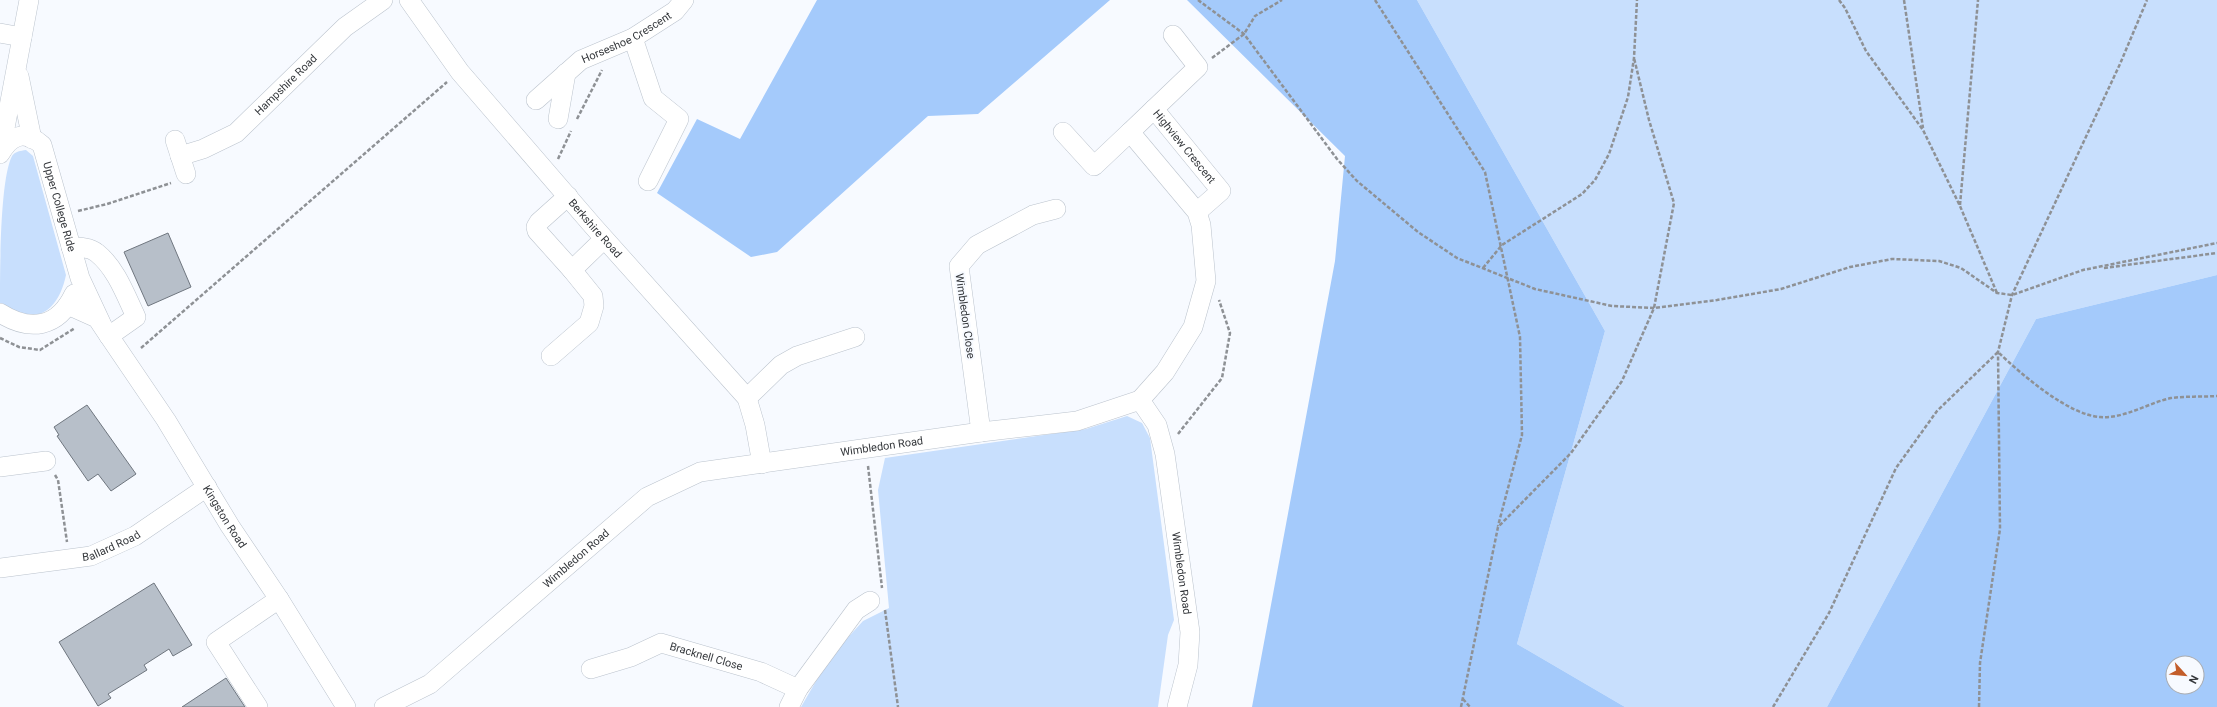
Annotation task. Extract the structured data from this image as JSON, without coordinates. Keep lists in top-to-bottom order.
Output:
{
  "streets": {
    "street": [
      "Horseshoe Crescent",
      "Hampshire Road",
      "Highview Crescent",
      "Upper College Ride",
      "Berkshire Road",
      "Wimbledon Close",
      "Wimbledon Road",
      "Kingston Road",
      "Ballard Road",
      "Bracknell Close"
    ]
  },
  "crossings": [
    ["Upper College Ride", "Kingston Road"],
    ["Berkshire Road", "Wimbledon Road"],
    ["Wimbledon Close", "Wimbledon Road"],
    ["Kingston Road", "Ballard Road"]
  ],
  "north": "bottom right"
}
